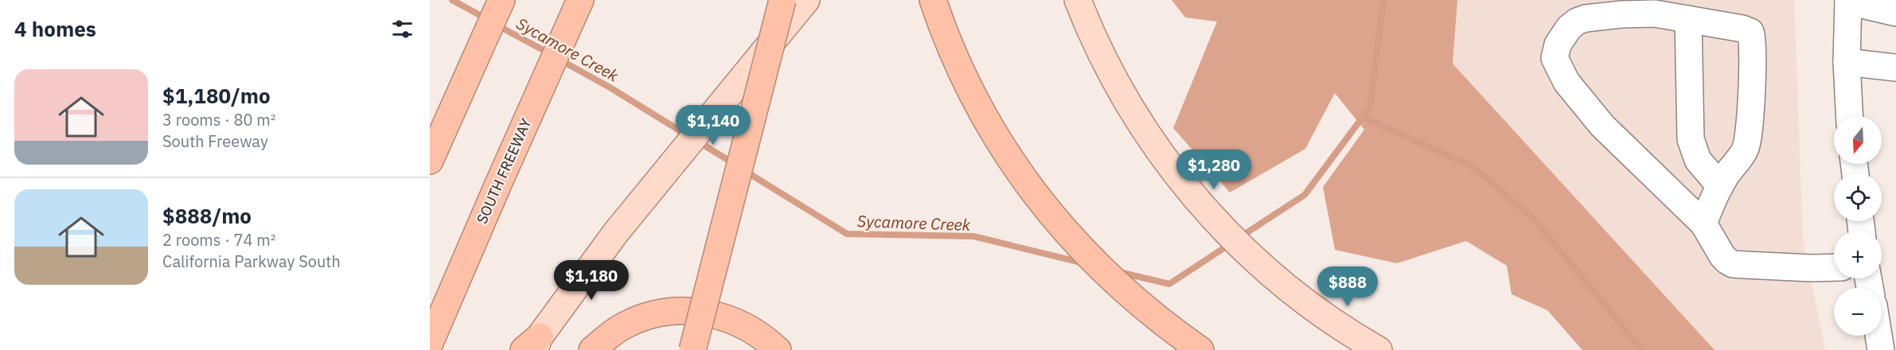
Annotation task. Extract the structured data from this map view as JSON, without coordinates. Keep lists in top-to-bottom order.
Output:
{
  "streets": {
    "highway": ["SOUTH FREEWAY"]
  },
  "water": ["Sycamore Creek"],
  "north": "bottom",
  "page": {
    "heading": "4 homes",
    "list": [
      {
        "name": "$1,180/mo",
        "note": "3 rooms · 80 m² · South Freeway"
      },
      {
        "name": "$888/mo",
        "note": "2 rooms · 74 m² · California Parkway South"
      }
    ],
    "price": [
      "$1,140",
      "$1,280",
      "$1,180",
      "$888"
    ],
    "map_buttons": ["+", "−"]
  }
}
